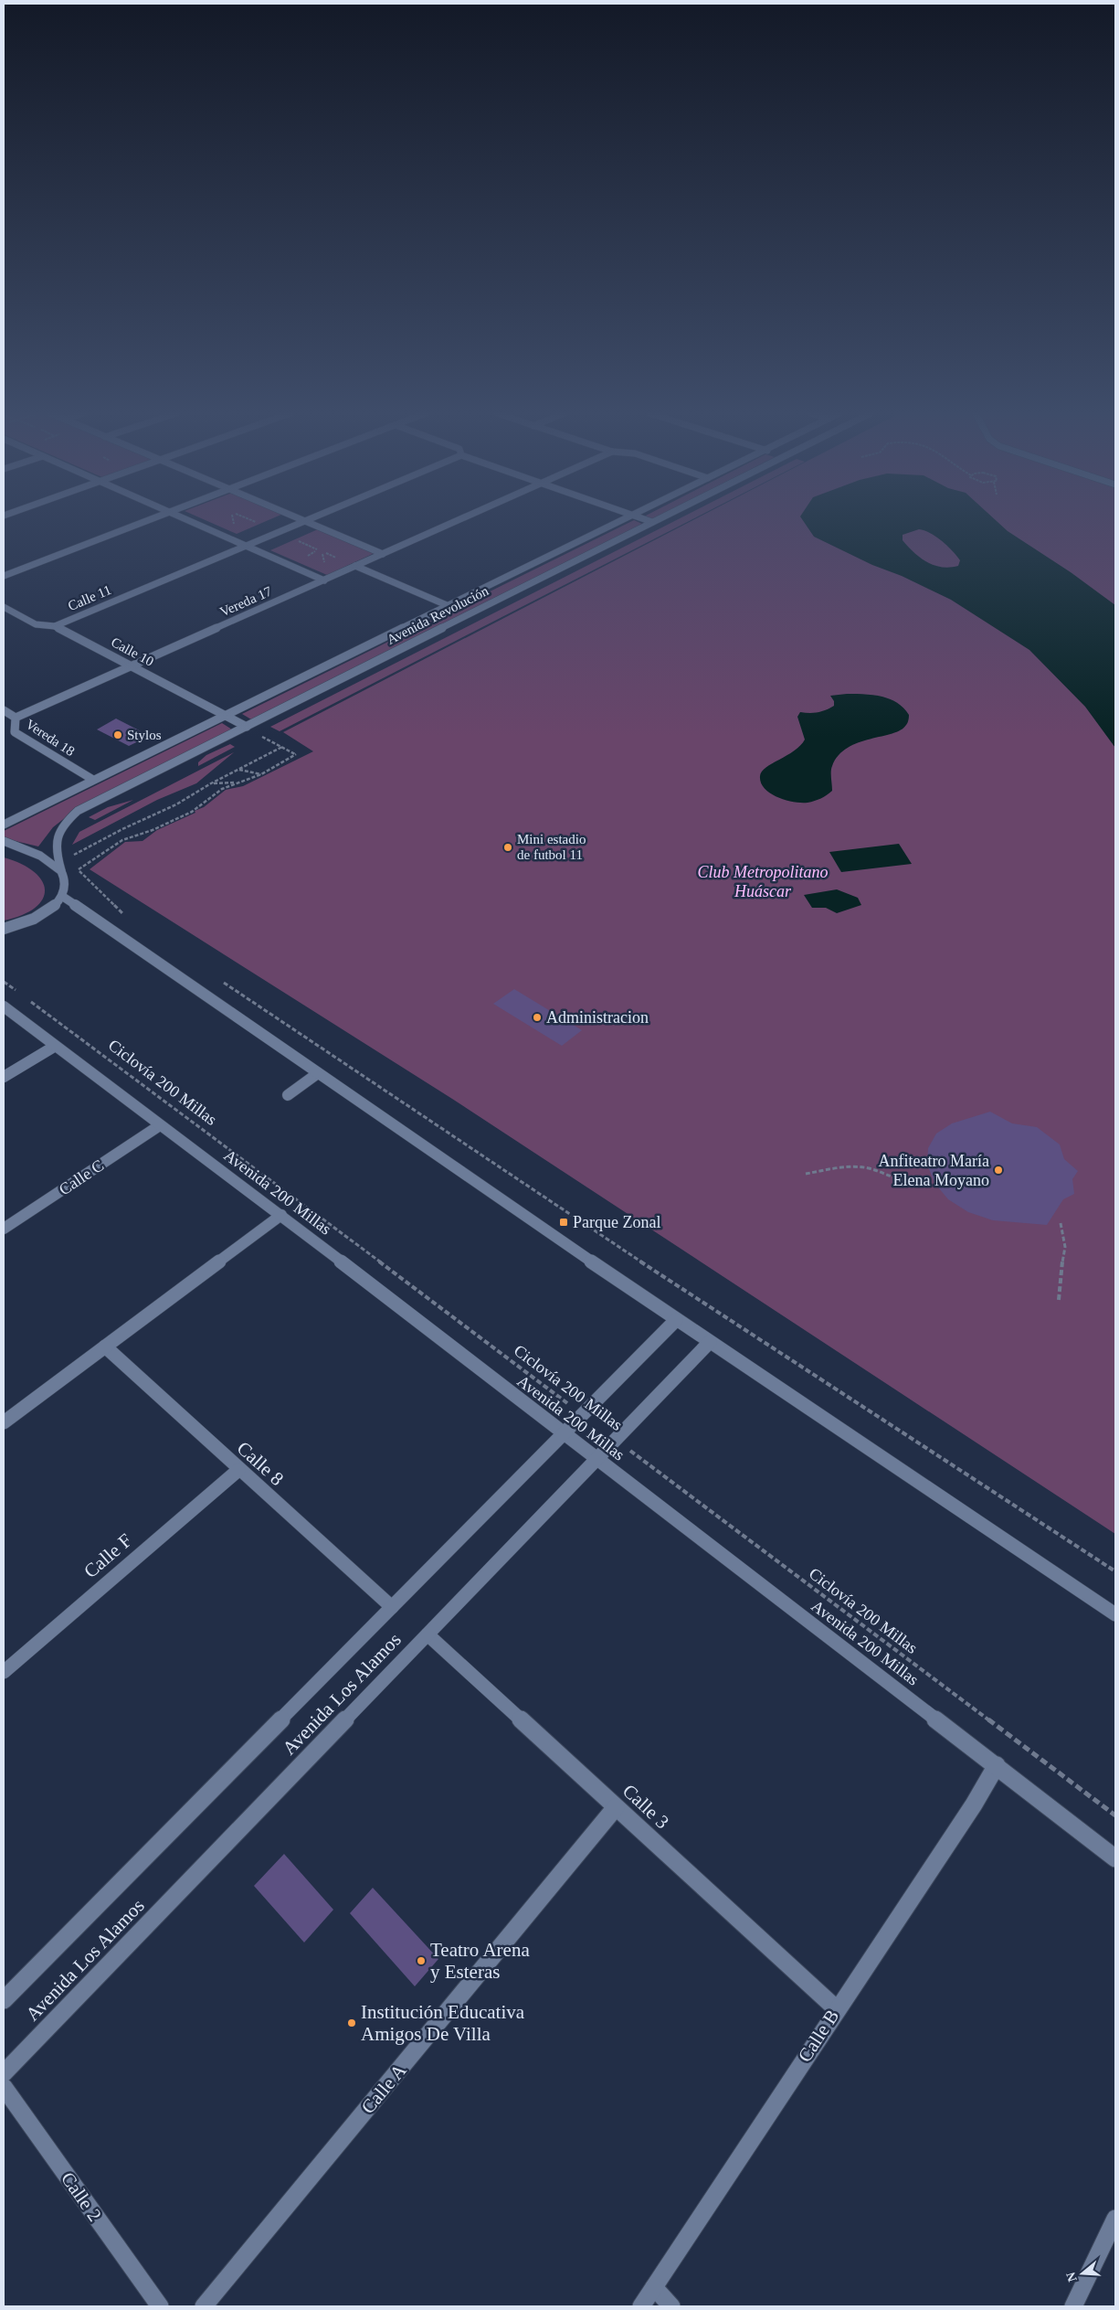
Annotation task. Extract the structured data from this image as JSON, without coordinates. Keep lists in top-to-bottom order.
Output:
{
  "streets": {
    "street": [
      "Calle 11",
      "Vereda 17",
      "Avenida Revolución",
      "Calle 10",
      "Vereda 18",
      "Calle C",
      "Avenida 200 Millas",
      "Calle 8",
      "Calle F",
      "Avenida Los Alamos",
      "Calle 3",
      "Calle B",
      "Calle A",
      "Calle 2"
    ],
    "path": ["Ciclovía 200 Millas"]
  },
  "crossings": [
    ["Calle 11", "Calle 10"],
    ["Vereda 17", "Calle 10"],
    ["Vereda 17", "Vereda 18"],
    ["Avenida Revolución", "Calle 10"],
    ["Avenida Revolución", "Vereda 18"],
    ["Ciclovía 200 Millas", "Avenida Los Alamos"],
    ["Calle C", "Avenida 200 Millas"],
    ["Avenida 200 Millas", "Avenida Los Alamos"],
    ["Avenida 200 Millas", "Calle B"],
    ["Calle 8", "Calle F"],
    ["Calle 8", "Avenida Los Alamos"],
    ["Avenida Los Alamos", "Calle 3"],
    ["Calle 3", "Calle B"],
    ["Calle 3", "Calle A"]
  ],
  "parks": ["Club Metropolitano Huáscar"],
  "places": {
    "other": [
      "Stylos",
      "Mini estadio de futbol 11",
      "Administracion",
      "Anfiteatro María Elena Moyano",
      "Teatro Arena y Esteras",
      "Institución Educativa Amigos De Villa"
    ],
    "transit": ["Parque Zonal"]
  },
  "north": "left"
}
